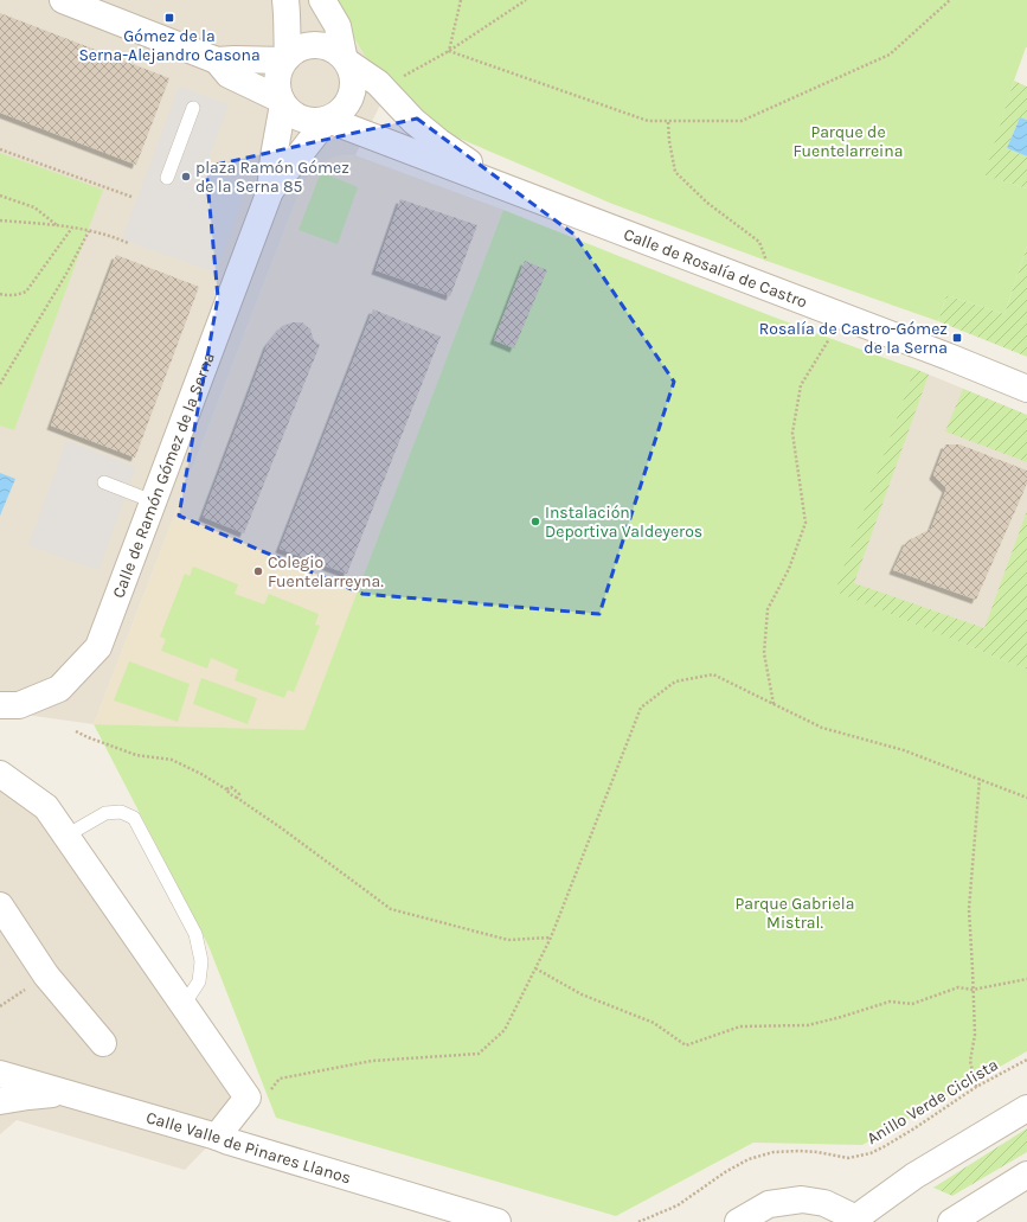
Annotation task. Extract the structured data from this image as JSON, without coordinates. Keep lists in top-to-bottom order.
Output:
{
  "streets": {
    "street": ["Calle de Rosalía de Castro", "Calle de Ramón Gómez de la Serna", "Calle Valle de Pinares Llanos"],
    "path": ["Anillo Verde Ciclista"]
  },
  "crossings": [
    ["Calle de Rosalía de Castro", "Calle de Ramón Gómez de la Serna"]
  ],
  "parks": ["Parque de Fuentelarreina", "Parque Gabriela Mistral."],
  "places": {
    "transit": ["Gómez de la Serna-Alejandro Casona", "Rosalía de Castro-Gómez de la Serna"],
    "other": ["plaza Ramón Gómez de la Serna 85", "Instalación Deportiva Valdeyeros", "Colegio Fuentelarreyna."]
  }
}
